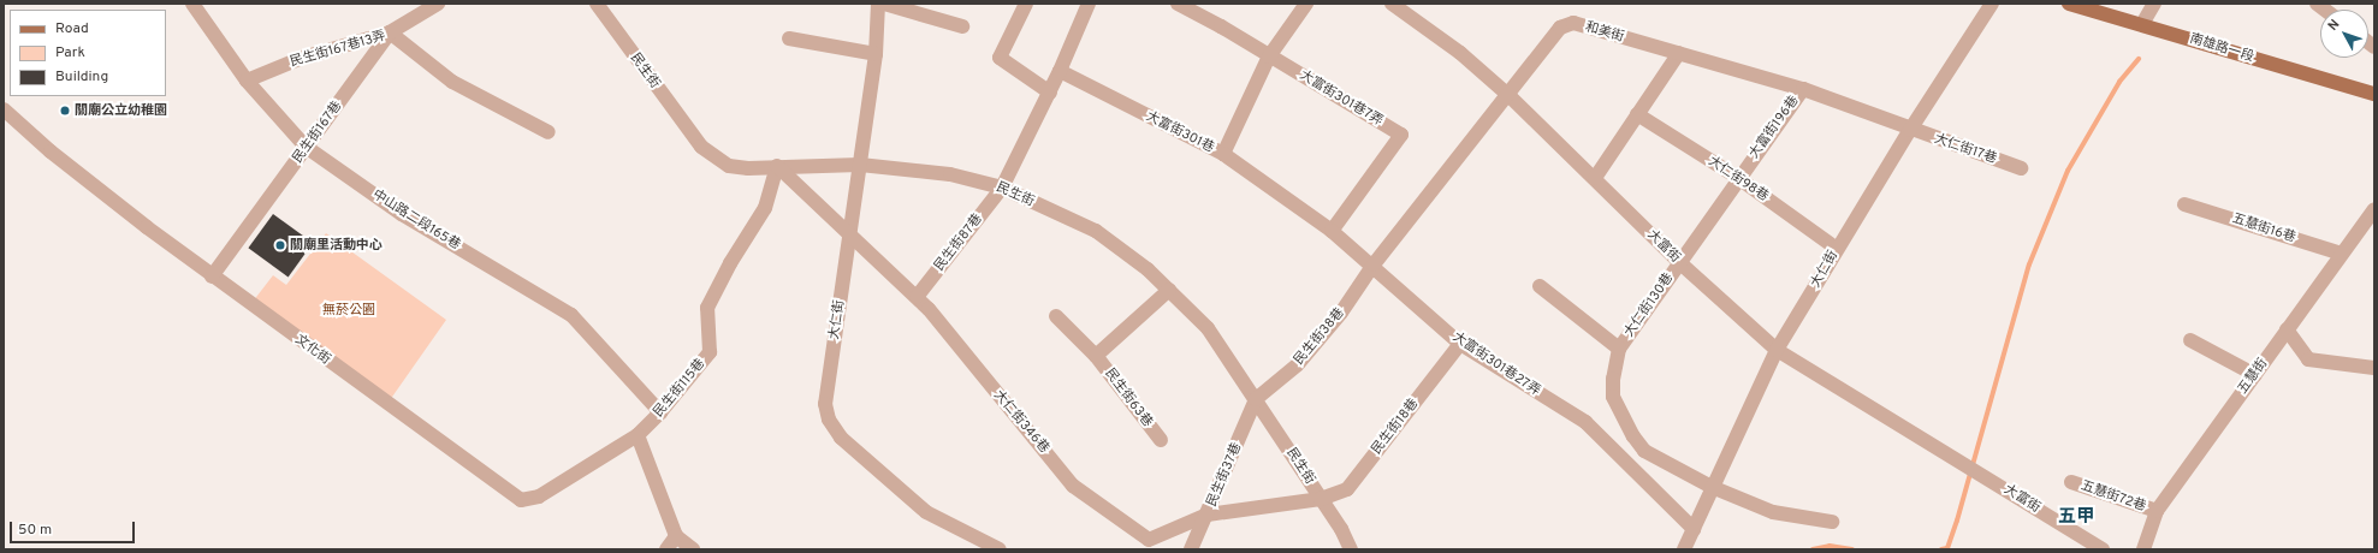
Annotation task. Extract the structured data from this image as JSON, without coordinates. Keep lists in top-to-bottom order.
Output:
{
  "streets": {
    "main road": ["南雄路一段"],
    "street": [
      "和美街",
      "民生街167巷13弄",
      "民生街",
      "大富街301巷7弄",
      "大富街196巷",
      "民生街167巷",
      "大富街301巷",
      "大仁街17巷",
      "大仁街98巷",
      "中山路二段165巷",
      "五慧街16巷",
      "民生街87巷",
      "大富街",
      "大仁街",
      "大仁街130巷",
      "民生街38巷",
      "文化街",
      "大富街301巷27弄",
      "五慧街",
      "民生街115巷",
      "民生街63巷",
      "大仁街346巷",
      "民生街18巷",
      "民生街37巷",
      "五慧街72巷"
    ]
  },
  "crossings": [
    ["和美街", "大富街196巷"],
    ["和美街", "大仁街17巷"],
    ["和美街", "大富街"],
    ["和美街", "大仁街"],
    ["和美街", "民生街38巷"],
    ["和美街", "大富街301巷27弄"],
    ["民生街167巷13弄", "民生街167巷"],
    ["民生街167巷13弄", "中山路二段165巷"],
    ["民生街", "民生街87巷"],
    ["民生街", "大仁街"],
    ["民生街", "民生街38巷"],
    ["民生街", "民生街115巷"],
    ["民生街", "民生街63巷"],
    ["民生街", "大仁街346巷"],
    ["民生街", "民生街18巷"],
    ["民生街", "民生街37巷"],
    ["大富街301巷7弄", "大富街301巷"],
    ["大富街301巷7弄", "大富街301巷27弄"],
    ["大富街196巷", "大仁街98巷"],
    ["大富街196巷", "大富街"],
    ["大富街196巷", "大仁街130巷"],
    ["民生街167巷", "中山路二段165巷"],
    ["民生街167巷", "文化街"],
    ["大富街301巷", "大富街301巷27弄"],
    ["大仁街17巷", "大仁街"],
    ["大仁街98巷", "大仁街"],
    ["中山路二段165巷", "民生街115巷"],
    ["五慧街16巷", "五慧街"],
    ["民生街87巷", "大仁街346巷"],
    ["大富街", "大仁街"],
    ["大富街", "大仁街130巷"],
    ["大仁街", "大仁街130巷"],
    ["大仁街", "大富街301巷27弄"],
    ["大仁街", "大仁街346巷"],
    ["民生街38巷", "大富街301巷27弄"],
    ["民生街38巷", "民生街37巷"],
    ["文化街", "民生街115巷"],
    ["大富街301巷27弄", "民生街18巷"],
    ["五慧街", "五慧街72巷"],
    ["民生街115巷", "大仁街346巷"],
    ["大仁街346巷", "民生街18巷"],
    ["大仁街346巷", "民生街37巷"]
  ],
  "districts": ["五甲"],
  "parks": ["無菸公園"],
  "places": ["關廟公立幼稚園", "關廟里活動中心"],
  "legend": ["Road", "Park", "Building"],
  "scale_bar": "50 m",
  "north": "top left"
}
